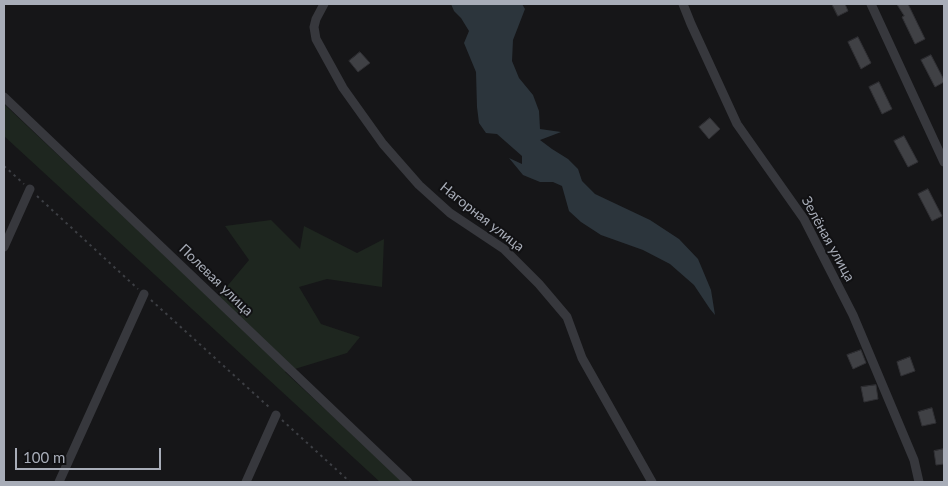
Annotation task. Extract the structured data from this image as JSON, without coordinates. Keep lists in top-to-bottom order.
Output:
{
  "streets": {
    "street": ["Нагорная улица", "Зелёная улица", "Полевая улица"]
  },
  "scale_bar": "100 m"
}
